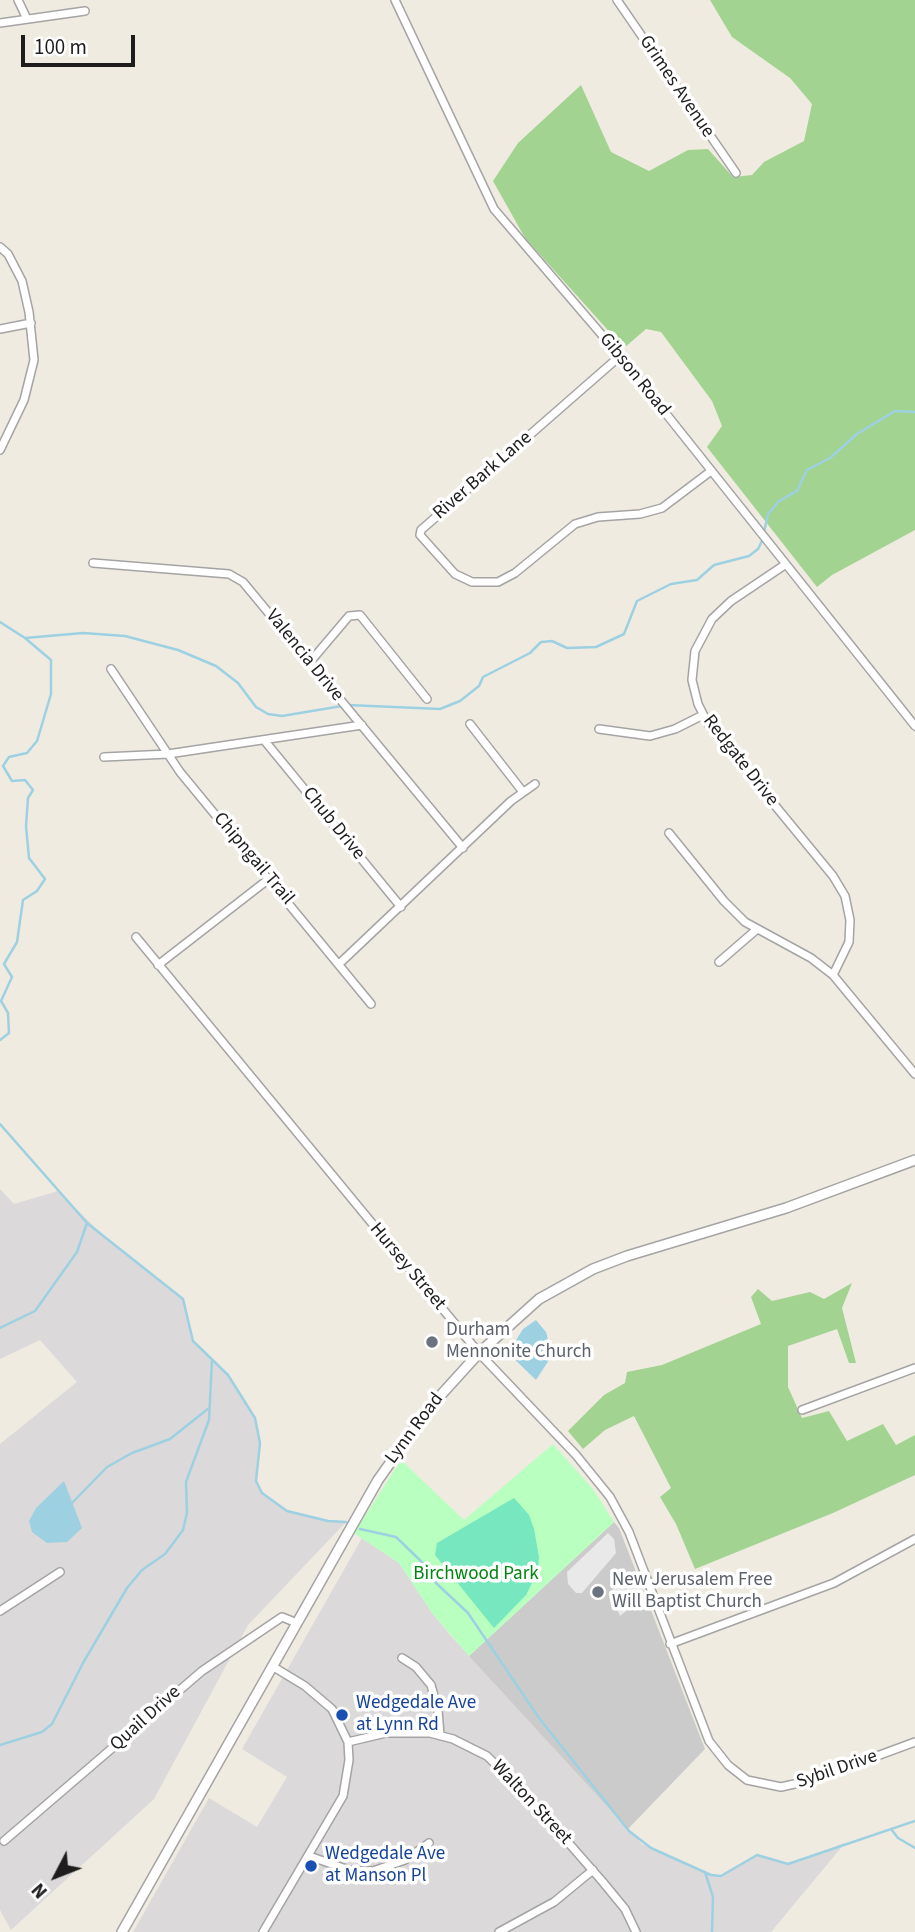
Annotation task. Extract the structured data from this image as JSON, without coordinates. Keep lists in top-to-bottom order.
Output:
{
  "streets": {
    "street": [
      "Grimes Avenue",
      "Gibson Road",
      "River Bark Lane",
      "Valencia Drive",
      "Redgate Drive",
      "Chub Drive",
      "Chipngail Trail",
      "Hursey Street",
      "Lynn Road",
      "Quail Drive",
      "Sybil Drive",
      "Walton Street"
    ]
  },
  "crossings": [
    ["Gibson Road", "River Bark Lane"],
    ["Gibson Road", "Redgate Drive"],
    ["Hursey Street", "Lynn Road"],
    ["Hursey Street", "Sybil Drive"],
    ["Lynn Road", "Quail Drive"]
  ],
  "parks": ["Birchwood Park"],
  "places": [
    "Durham Mennonite Church",
    "New Jerusalem Free Will Baptist Church",
    "Wedgedale Ave at Lynn Rd",
    "Wedgedale Ave at Manson Pl"
  ],
  "scale_bar": "100 m",
  "north": "bottom left"
}
